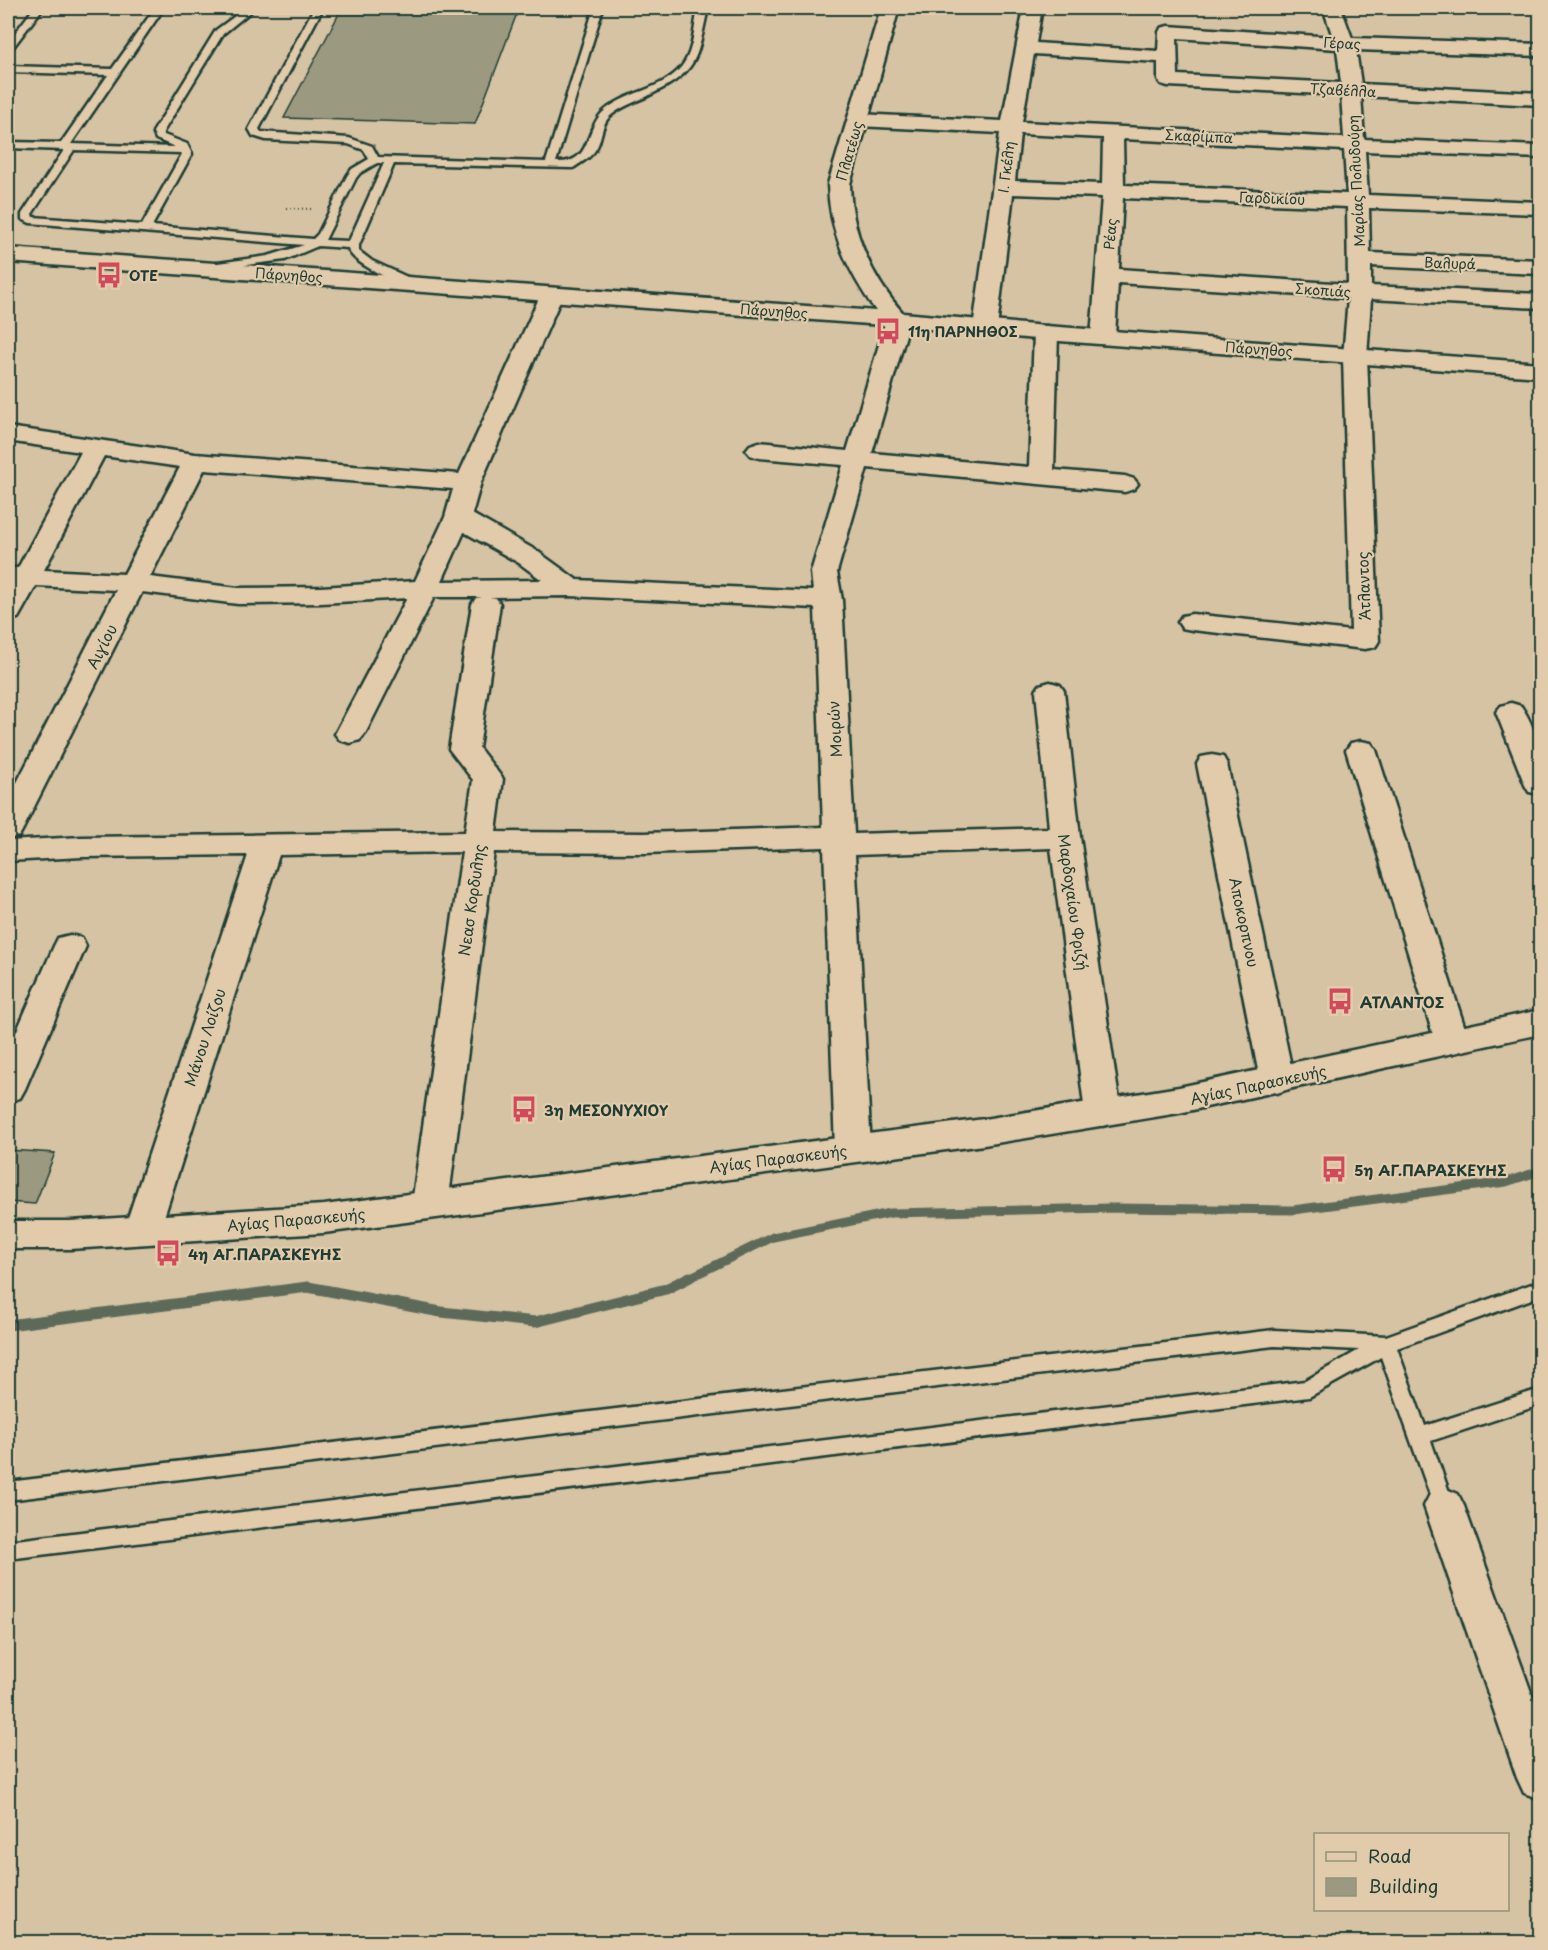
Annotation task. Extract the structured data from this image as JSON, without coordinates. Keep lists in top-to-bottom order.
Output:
{
  "streets": {
    "street": [
      "Γέρας",
      "Τζαβέλλα",
      "Σκαρίμπα",
      "Πλατέως",
      "Ι. Γκέλη",
      "Μαρίας Πολυδούρη",
      "Γαρδικίου",
      "Ρέας",
      "Βαλυρά",
      "Πάρνηθος",
      "Σκοπιάς",
      "Άτλαντος",
      "Αιγίου",
      "Μοιρών",
      "Νεασ Κορδυλης",
      "Μαρδοχαίου Φριζή",
      "Αποκορπνου",
      "Μάνου Λοίζου",
      "Αγίας Παρασκευής"
    ]
  },
  "crossings": [
    ["Γέρας", "Τζαβέλλα"],
    ["Γέρας", "Μαρίας Πολυδούρη"],
    ["Τζαβέλλα", "Μαρίας Πολυδούρη"],
    ["Σκαρίμπα", "Πλατέως"],
    ["Σκαρίμπα", "Ι. Γκέλη"],
    ["Σκαρίμπα", "Μαρίας Πολυδούρη"],
    ["Σκαρίμπα", "Ρέας"],
    ["Πλατέως", "Πάρνηθος"],
    ["Πλατέως", "Μοιρών"],
    ["Ι. Γκέλη", "Γαρδικίου"],
    ["Ι. Γκέλη", "Πάρνηθος"],
    ["Μαρίας Πολυδούρη", "Γαρδικίου"],
    ["Μαρίας Πολυδούρη", "Βαλυρά"],
    ["Μαρίας Πολυδούρη", "Πάρνηθος"],
    ["Μαρίας Πολυδούρη", "Σκοπιάς"],
    ["Μαρίας Πολυδούρη", "Άτλαντος"],
    ["Γαρδικίου", "Ρέας"],
    ["Ρέας", "Πάρνηθος"],
    ["Ρέας", "Σκοπιάς"],
    ["Πάρνηθος", "Άτλαντος"],
    ["Πάρνηθος", "Μοιρών"],
    ["Μοιρών", "Αγίας Παρασκευής"],
    ["Νεασ Κορδυλης", "Αγίας Παρασκευής"],
    ["Μαρδοχαίου Φριζή", "Αγίας Παρασκευής"],
    ["Αποκορπνου", "Αγίας Παρασκευής"],
    ["Μάνου Λοίζου", "Αγίας Παρασκευής"]
  ],
  "places": {
    "bus stop": [
      "ΟΤΕ",
      "11η ΠΑΡΝΗΘΟΣ",
      "ΑΤΛΑΝΤΟΣ",
      "3η ΜΕΣΟΝΥΧΙΟΥ",
      "5η ΑΓ.ΠΑΡΑΣΚΕΥΗΣ",
      "4η ΑΓ.ΠΑΡΑΣΚΕΥΗΣ"
    ]
  },
  "legend": ["Road", "Building"]
}
